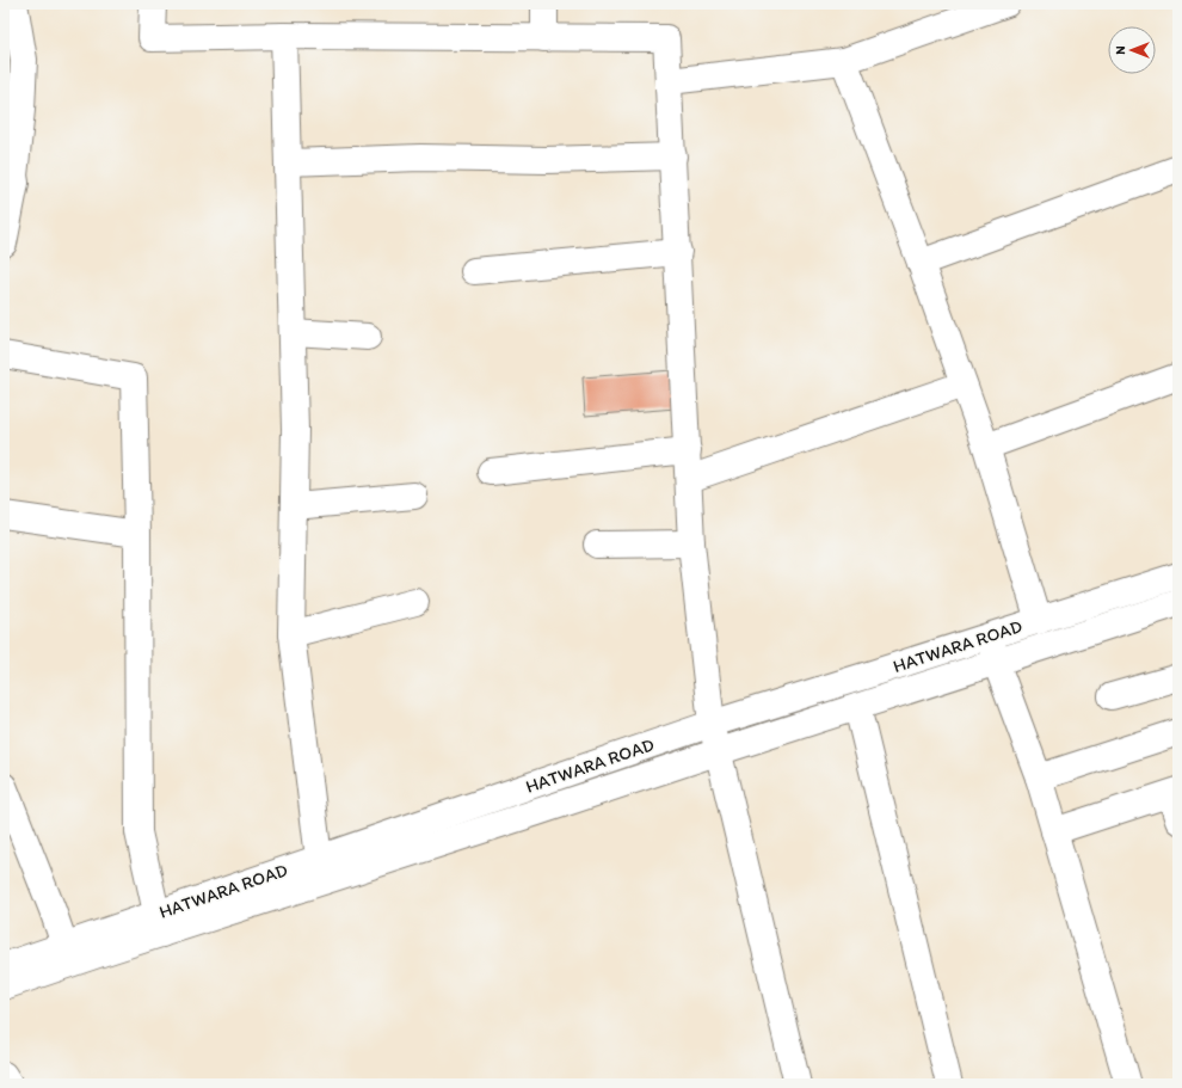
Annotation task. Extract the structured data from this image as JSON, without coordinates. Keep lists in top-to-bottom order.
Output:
{
  "streets": {
    "street": ["HATWARA ROAD"]
  },
  "north": "left"
}
